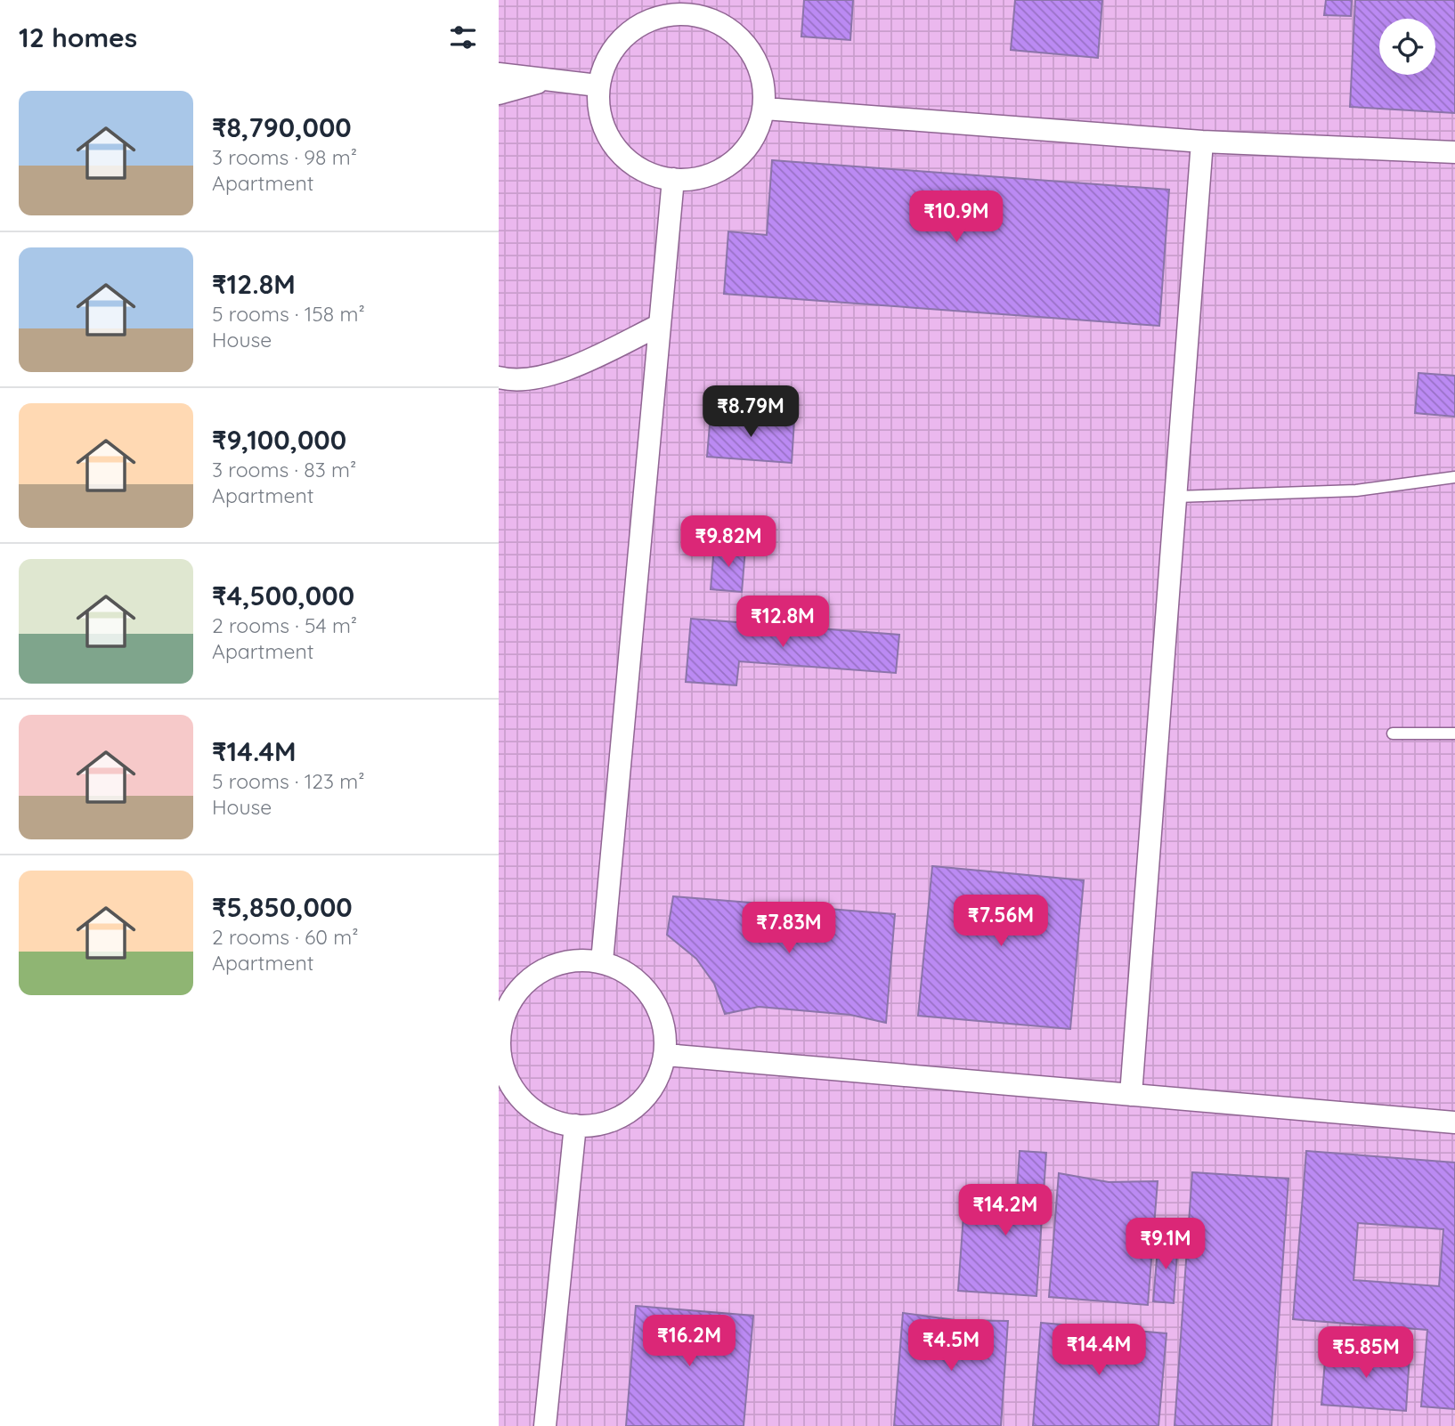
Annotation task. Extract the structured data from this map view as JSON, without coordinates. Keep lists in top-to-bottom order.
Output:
{
  "page": {
    "heading": "12 homes",
    "list": [
      {
        "name": "₹8,790,000",
        "note": "3 rooms · 98 m² · Apartment"
      },
      {
        "name": "₹12.8M",
        "note": "5 rooms · 158 m² · House"
      },
      {
        "name": "₹9,100,000",
        "note": "3 rooms · 83 m² · Apartment"
      },
      {
        "name": "₹4,500,000",
        "note": "2 rooms · 54 m² · Apartment"
      },
      {
        "name": "₹14.4M",
        "note": "5 rooms · 123 m² · House"
      },
      {
        "name": "₹5,850,000",
        "note": "2 rooms · 60 m² · Apartment"
      }
    ],
    "price": [
      "₹10.9M",
      "₹8.79M",
      "₹9.82M",
      "₹12.8M",
      "₹7.56M",
      "₹7.83M",
      "₹14.2M",
      "₹9.1M",
      "₹16.2M",
      "₹4.5M",
      "₹14.4M",
      "₹5.85M"
    ]
  }
}
